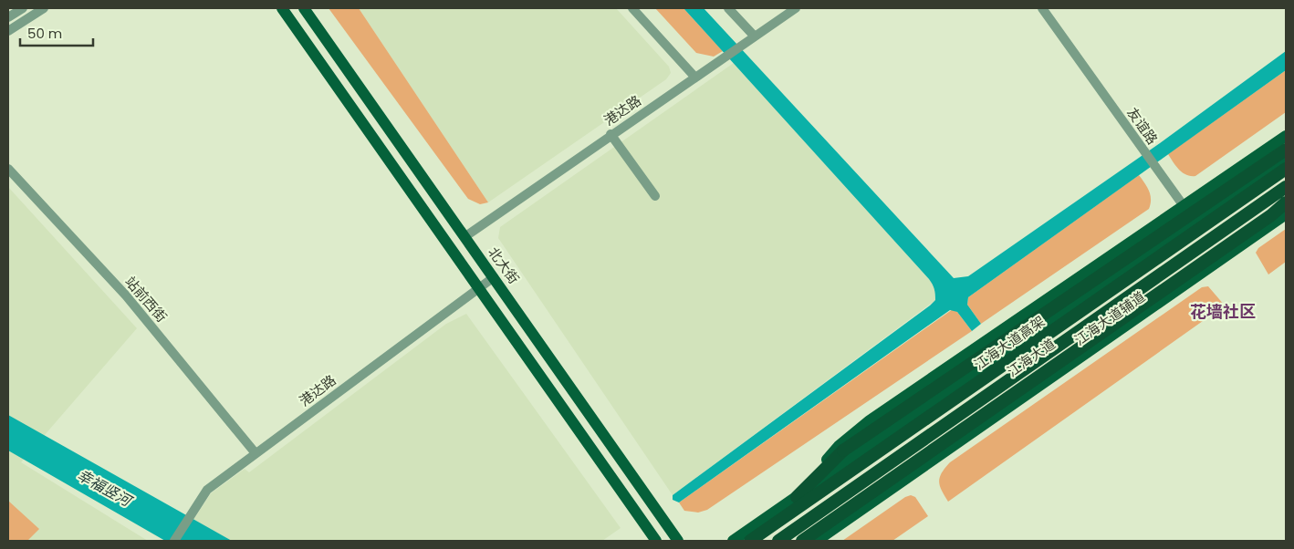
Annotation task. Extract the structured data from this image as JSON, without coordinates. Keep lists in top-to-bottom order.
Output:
{
  "streets": {
    "highway": ["江海大道高架"],
    "main road": ["北大街", "江海大道辅道", "江海大道"],
    "street": ["港达路", "友谊路", "站前西街"]
  },
  "crossings": [
    ["港达路", "北大街"],
    ["港达路", "站前西街"],
    ["友谊路", "江海大道辅道"],
    ["友谊路", "江海大道"]
  ],
  "districts": ["花墙社区"],
  "water": ["幸福竖河"],
  "scale_bar": "50 m"
}
